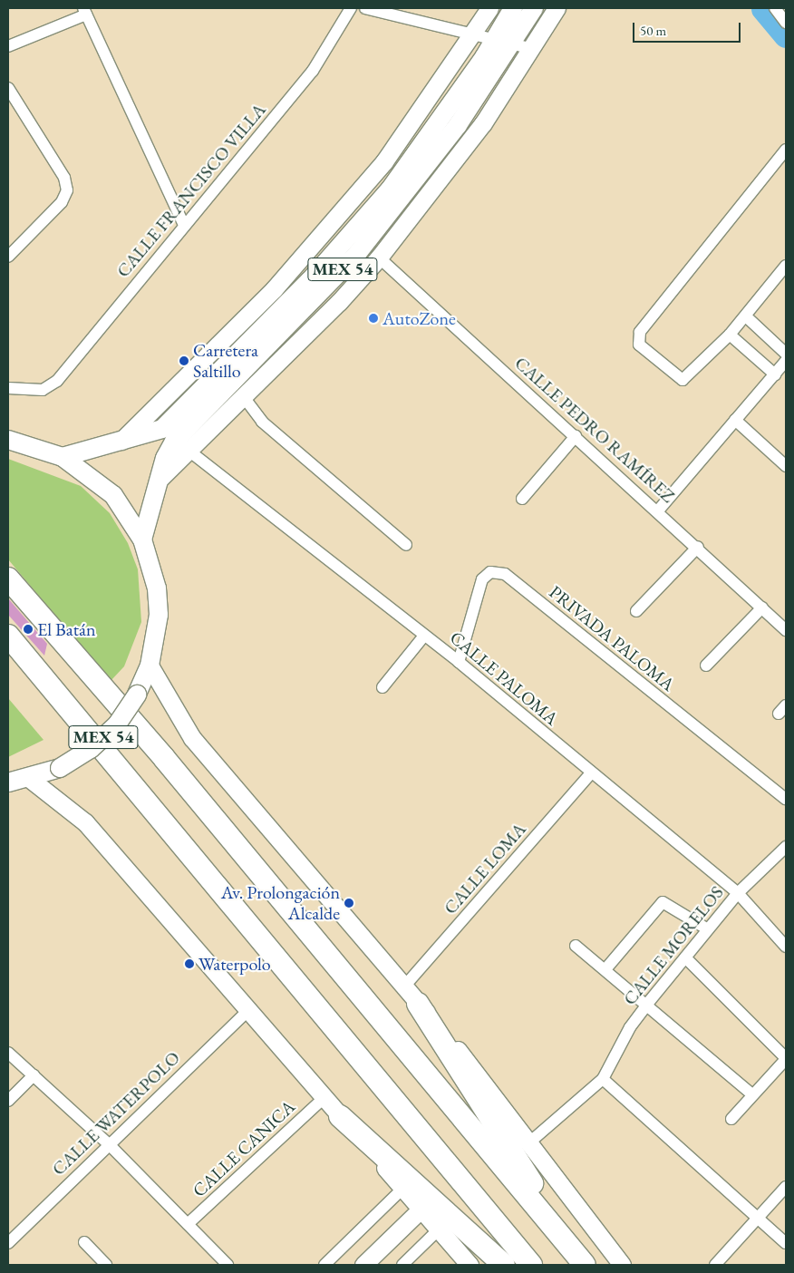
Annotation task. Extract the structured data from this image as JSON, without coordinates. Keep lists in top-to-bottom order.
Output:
{
  "streets": {
    "main road": ["MEX 54"],
    "street": [
      "CALLE FRANCISCO VILLA",
      "CALLE PEDRO RAMÍREZ",
      "PRIVADA PALOMA",
      "CALLE PALOMA",
      "CALLE LOMA",
      "CALLE MORELOS",
      "CALLE WATERPOLO",
      "CALLE CANICA"
    ]
  },
  "crossings": [
    ["PRIVADA PALOMA", "CALLE PALOMA"],
    ["CALLE PALOMA", "CALLE LOMA"],
    ["CALLE PALOMA", "CALLE MORELOS"]
  ],
  "places": [
    "AutoZone",
    "Carretera Saltillo",
    "El Batán",
    "Av. Prolongación Alcalde",
    "Waterpolo"
  ],
  "scale_bar": "50 m"
}
